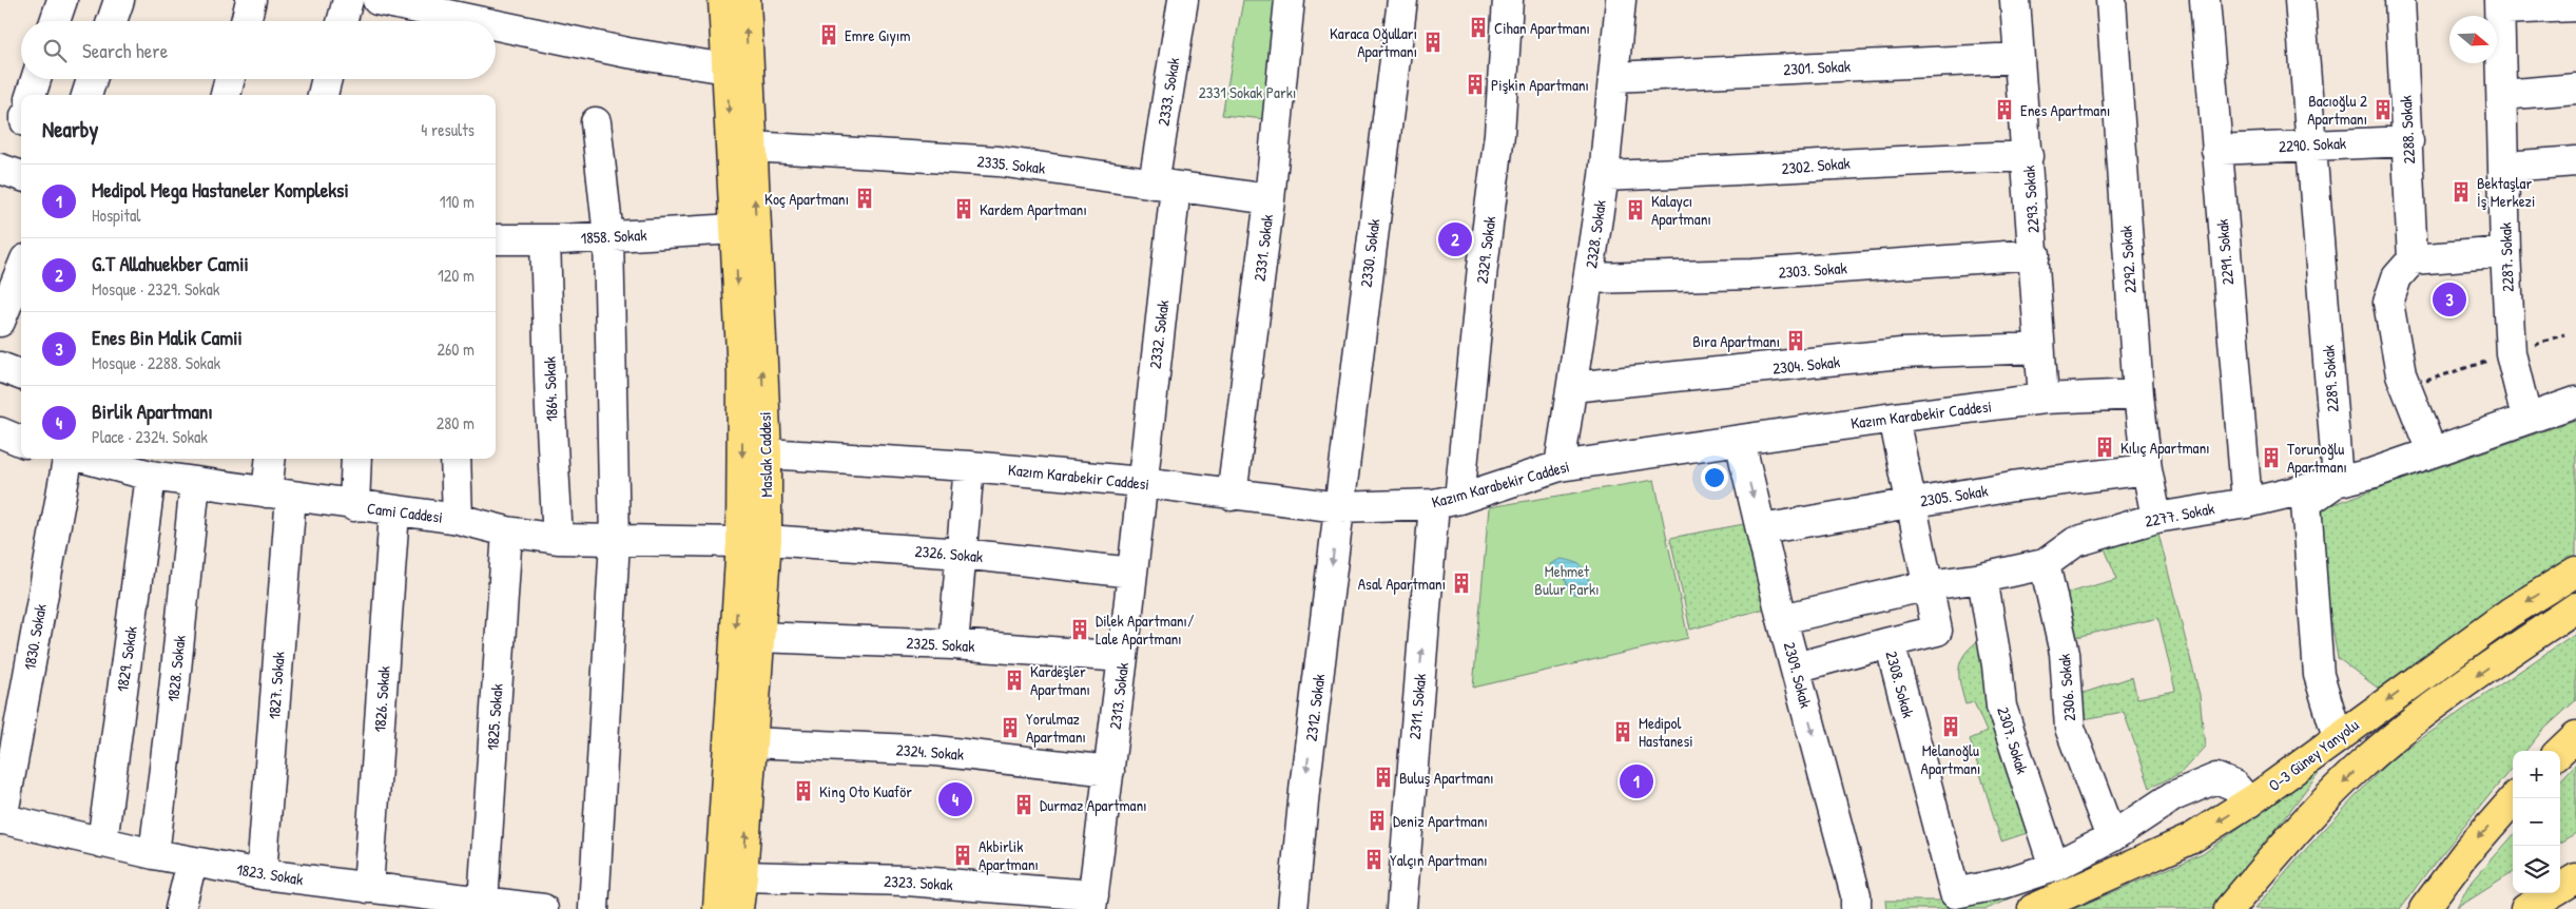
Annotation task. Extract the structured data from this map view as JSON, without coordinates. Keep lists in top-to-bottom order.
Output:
{
  "streets": {
    "main road": ["Maslak Caddesi", "O-3 Güney Yanyolu"],
    "street": [
      "2301. Sokak",
      "2333. Sokak",
      "2288. Sokak",
      "2290. Sokak",
      "2335. Sokak",
      "2302. Sokak",
      "2293. Sokak",
      "2328. Sokak",
      "1858. Sokak",
      "2331. Sokak",
      "2329. Sokak",
      "2291. Sokak",
      "2330. Sokak",
      "2287. Sokak",
      "2292. Sokak",
      "2303. Sokak",
      "2332. Sokak",
      "2304. Sokak",
      "2289. Sokak",
      "1864. Sokak",
      "Kazım Karabekir Caddesi",
      "2305. Sokak",
      "Cami Caddesi",
      "2277. Sokak",
      "2326. Sokak",
      "1830. Sokak",
      "2325. Sokak",
      "1829. Sokak",
      "1828. Sokak",
      "2309. Sokak",
      "2308. Sokak",
      "1827. Sokak",
      "2306. Sokak",
      "2313. Sokak",
      "1826. Sokak",
      "2311. Sokak",
      "2312. Sokak",
      "1825. Sokak",
      "2307. Sokak",
      "2324. Sokak",
      "1823. Sokak",
      "2323. Sokak"
    ]
  },
  "crossings": [
    ["2301. Sokak", "2293. Sokak"],
    ["2301. Sokak", "2328. Sokak"],
    ["2333. Sokak", "2335. Sokak"],
    ["2333. Sokak", "2332. Sokak"],
    ["2288. Sokak", "2290. Sokak"],
    ["2290. Sokak", "2291. Sokak"],
    ["2290. Sokak", "2289. Sokak"],
    ["2335. Sokak", "2331. Sokak"],
    ["2335. Sokak", "2332. Sokak"],
    ["2335. Sokak", "Maslak Caddesi"],
    ["2302. Sokak", "2293. Sokak"],
    ["2302. Sokak", "2328. Sokak"],
    ["2293. Sokak", "2303. Sokak"],
    ["2293. Sokak", "2304. Sokak"],
    ["2293. Sokak", "Kazım Karabekir Caddesi"],
    ["2328. Sokak", "2303. Sokak"],
    ["2328. Sokak", "2304. Sokak"],
    ["2328. Sokak", "Kazım Karabekir Caddesi"],
    ["1858. Sokak", "1864. Sokak"],
    ["1858. Sokak", "Maslak Caddesi"],
    ["2331. Sokak", "Kazım Karabekir Caddesi"],
    ["2329. Sokak", "Kazım Karabekir Caddesi"],
    ["2329. Sokak", "2311. Sokak"],
    ["2291. Sokak", "2277. Sokak"],
    ["2330. Sokak", "Kazım Karabekir Caddesi"],
    ["2330. Sokak", "2312. Sokak"],
    ["2287. Sokak", "2277. Sokak"],
    ["2292. Sokak", "Kazım Karabekir Caddesi"],
    ["2292. Sokak", "2305. Sokak"],
    ["2292. Sokak", "2277. Sokak"],
    ["2332. Sokak", "Kazım Karabekir Caddesi"],
    ["2332. Sokak", "2313. Sokak"],
    ["2289. Sokak", "2277. Sokak"],
    ["1864. Sokak", "Cami Caddesi"],
    ["Kazım Karabekir Caddesi", "Maslak Caddesi"],
    ["Kazım Karabekir Caddesi", "2309. Sokak"],
    ["Kazım Karabekir Caddesi", "2308. Sokak"],
    ["Kazım Karabekir Caddesi", "2313. Sokak"],
    ["Kazım Karabekir Caddesi", "2311. Sokak"],
    ["Kazım Karabekir Caddesi", "2312. Sokak"],
    ["Maslak Caddesi", "Cami Caddesi"],
    ["Maslak Caddesi", "2326. Sokak"],
    ["Maslak Caddesi", "2325. Sokak"],
    ["Maslak Caddesi", "2324. Sokak"],
    ["Maslak Caddesi", "2323. Sokak"],
    ["2305. Sokak", "2309. Sokak"],
    ["2305. Sokak", "2308. Sokak"],
    ["Cami Caddesi", "2326. Sokak"],
    ["Cami Caddesi", "1829. Sokak"],
    ["Cami Caddesi", "1828. Sokak"],
    ["Cami Caddesi", "1827. Sokak"],
    ["Cami Caddesi", "1826. Sokak"],
    ["Cami Caddesi", "1825. Sokak"],
    ["2277. Sokak", "2309. Sokak"],
    ["2277. Sokak", "2308. Sokak"],
    ["2277. Sokak", "2306. Sokak"],
    ["2277. Sokak", "2307. Sokak"],
    ["2326. Sokak", "2313. Sokak"],
    ["1830. Sokak", "1823. Sokak"],
    ["2325. Sokak", "2313. Sokak"],
    ["1829. Sokak", "1823. Sokak"],
    ["1828. Sokak", "1823. Sokak"],
    ["2308. Sokak", "2307. Sokak"],
    ["1827. Sokak", "1823. Sokak"],
    ["2313. Sokak", "2324. Sokak"],
    ["2313. Sokak", "2323. Sokak"],
    ["1826. Sokak", "1823. Sokak"],
    ["1825. Sokak", "1823. Sokak"]
  ],
  "one_way": ["2309. Sokak", "2311. Sokak", "2312. Sokak"],
  "parks": ["2331 Sokak Parkı", "Mehmet Bulur Parkı"],
  "places": {
    "building": [
      "Cihan Apartmanı",
      "Emre Gıyım",
      "Karaca Oğulları Apartmanı",
      "Pişkin Apartmanı",
      "Enes Apartmanı",
      "Bacıoğlu 2 Apartmanı",
      "Bektaşlar İş Merkezi",
      "Koç Apartmanı",
      "Kardem Apartmanı",
      "Kalaycı Apartmanı",
      "Bıra Apartmanı",
      "Kılıç Apartmanı",
      "Torunoğlu Apartmanı",
      "Asal Apartmanı",
      "Dilek Apartmanı/ Lale Apartmanı",
      "Kardeşler Apartmanı",
      "Melanoğlu Apartmanı",
      "Yorulmaz Apartmanı",
      "Medipol Hastanesi",
      "Buluş Apartmanı",
      "King Oto Kuaför",
      "Durmaz Apartmanı",
      "Deniz Apartmanı",
      "Akbirlik Apartmanı",
      "Yalçın Apartmanı"
    ]
  },
  "north": "right",
  "page": {
    "search": "Search here",
    "heading": ["Nearby", "4 results"],
    "list": [
      {
        "mark": "1",
        "name": "Medipol Mega Hastaneler Kompleksi",
        "note": "Hospital",
        "value": "110 m"
      },
      {
        "mark": "2",
        "name": "G.T Allahuekber Camii",
        "note": "Mosque · 2329. Sokak",
        "value": "120 m"
      },
      {
        "mark": "3",
        "name": "Enes Bin Malik Camii",
        "note": "Mosque · 2288. Sokak",
        "value": "260 m"
      },
      {
        "mark": "4",
        "name": "Birlik Apartmanı",
        "note": "Place · 2324. Sokak",
        "value": "280 m"
      }
    ],
    "pins": [
      "2",
      "3",
      "1",
      "4"
    ],
    "map_buttons": ["+", "−"]
  }
}
